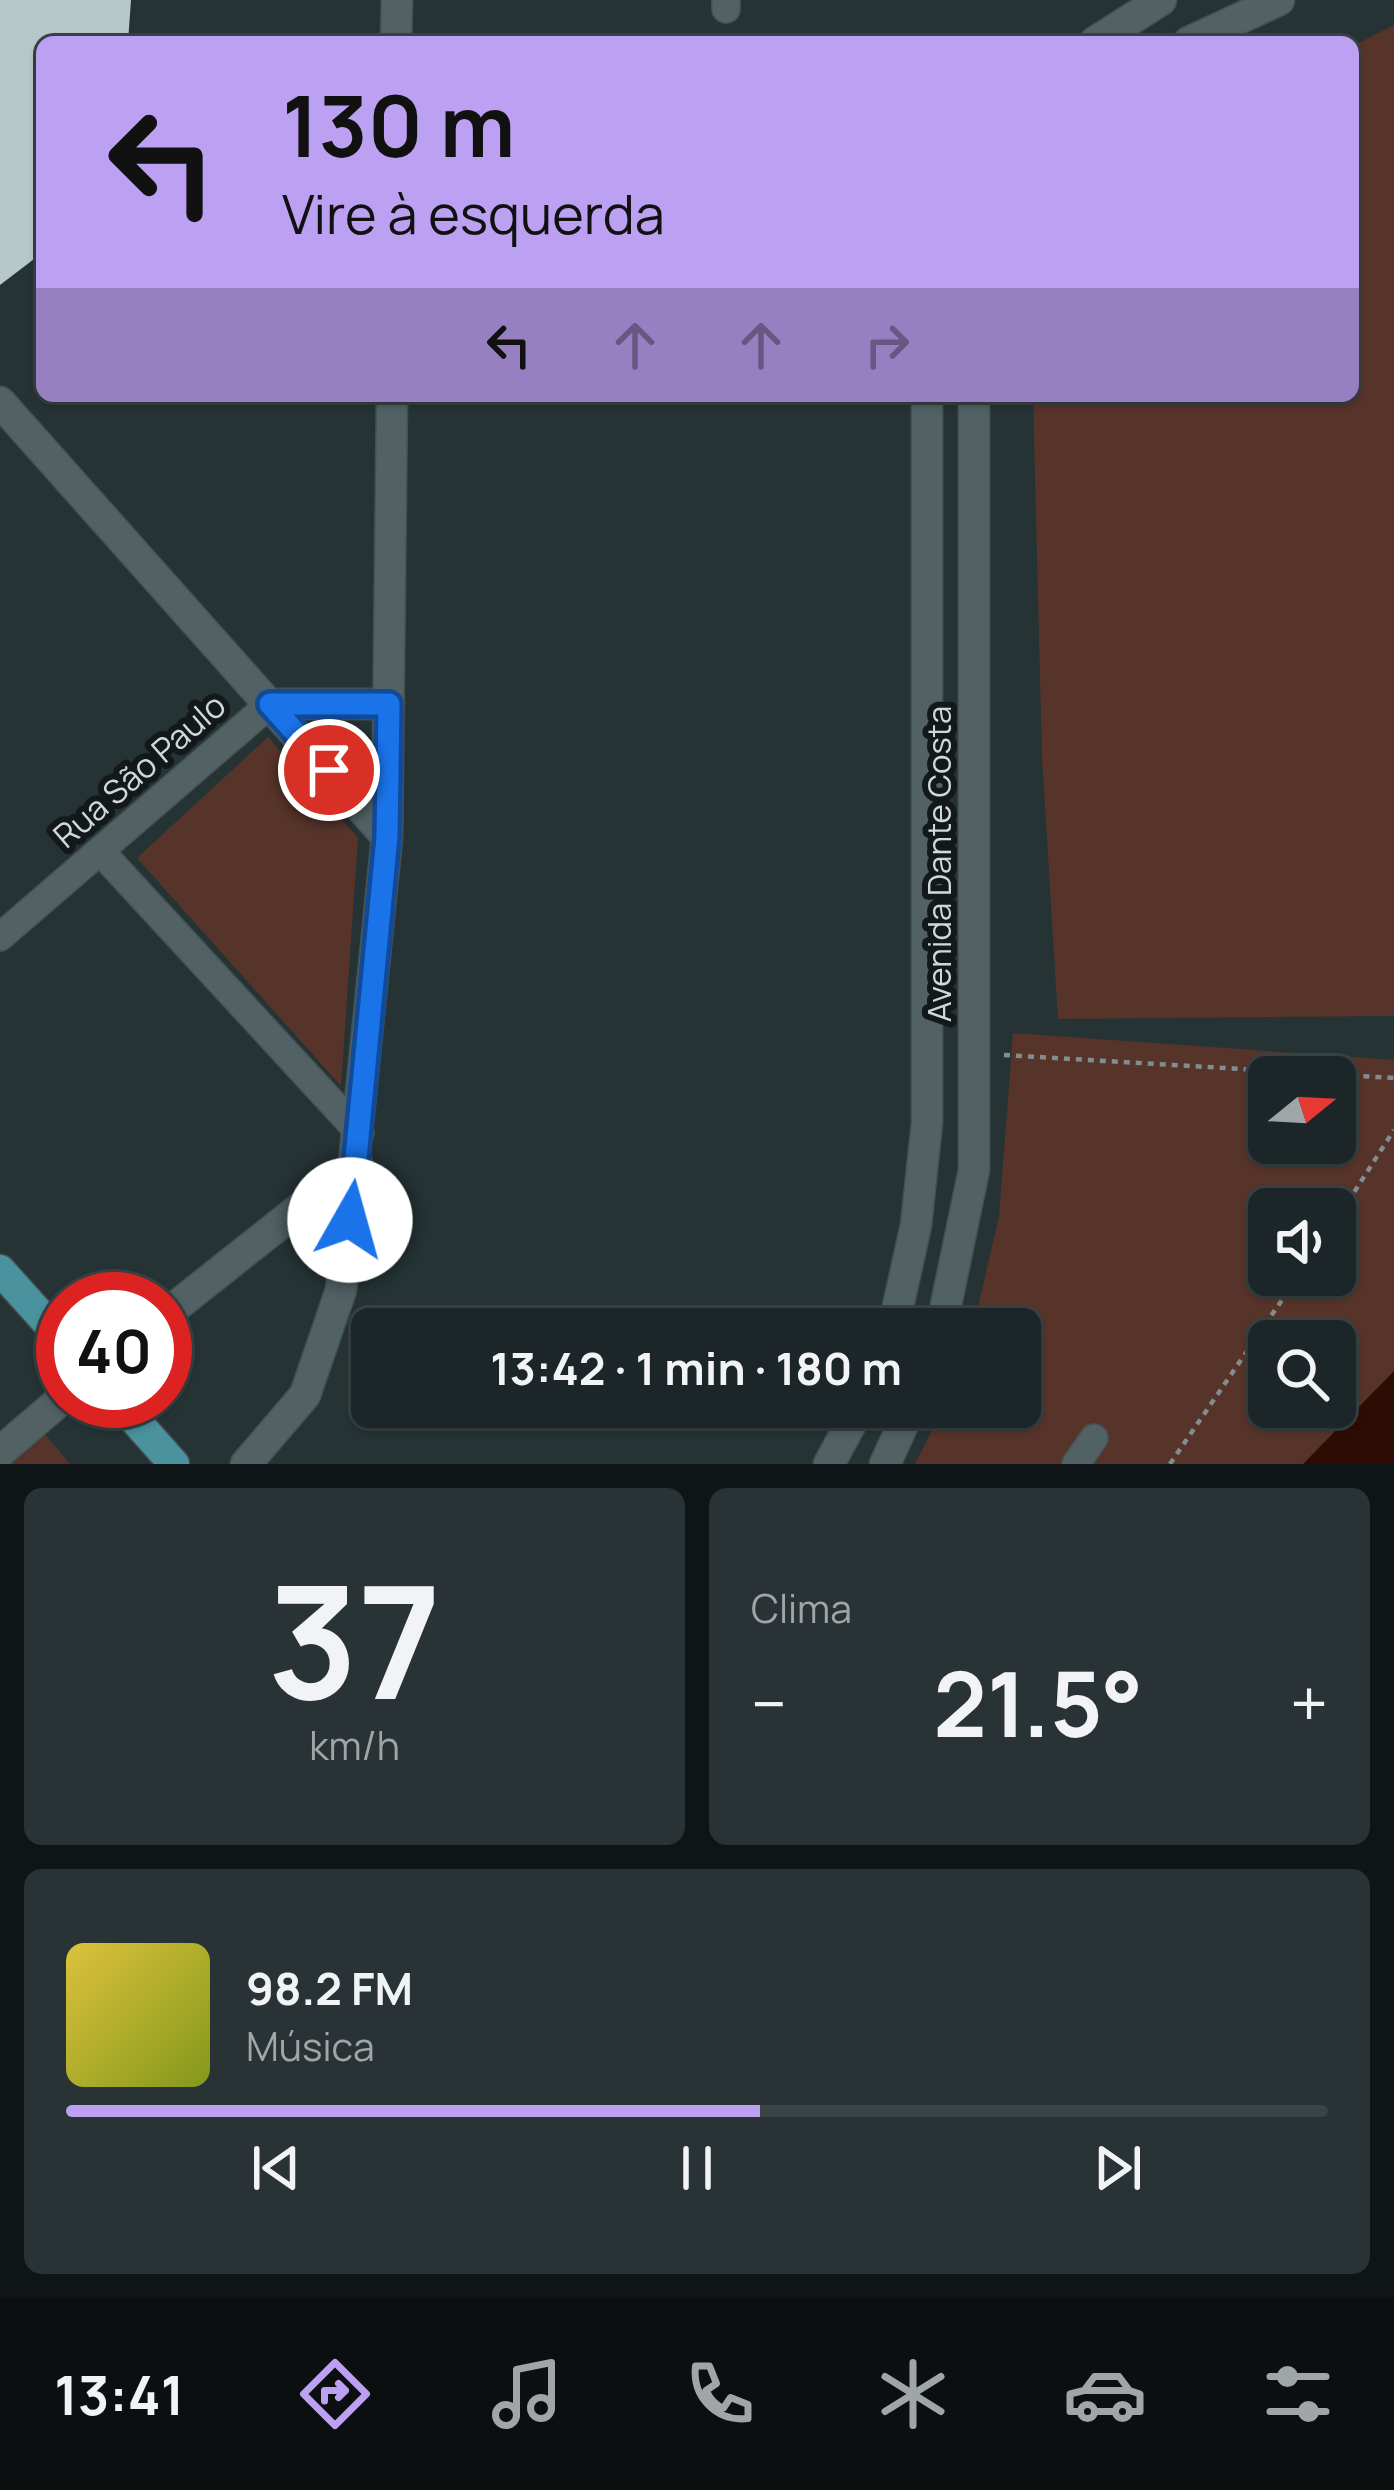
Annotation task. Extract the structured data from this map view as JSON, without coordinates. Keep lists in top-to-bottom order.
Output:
{
  "streets": {
    "street": ["Rua São Paulo", "Avenida Dante Costa"]
  },
  "north": "right",
  "page": {
    "turn": ["130 m", "Vire à esquerda"],
    "limit": "40",
    "trip": "13:42 · 1 min · 180 m",
    "tile": [
      ["37", "km/h"],
      "Clima"
    ],
    "heat": ["−", "21.5°", "+"],
    "song": ["98.2 FM", "Música"],
    "tabs": "13:41"
  }
}
